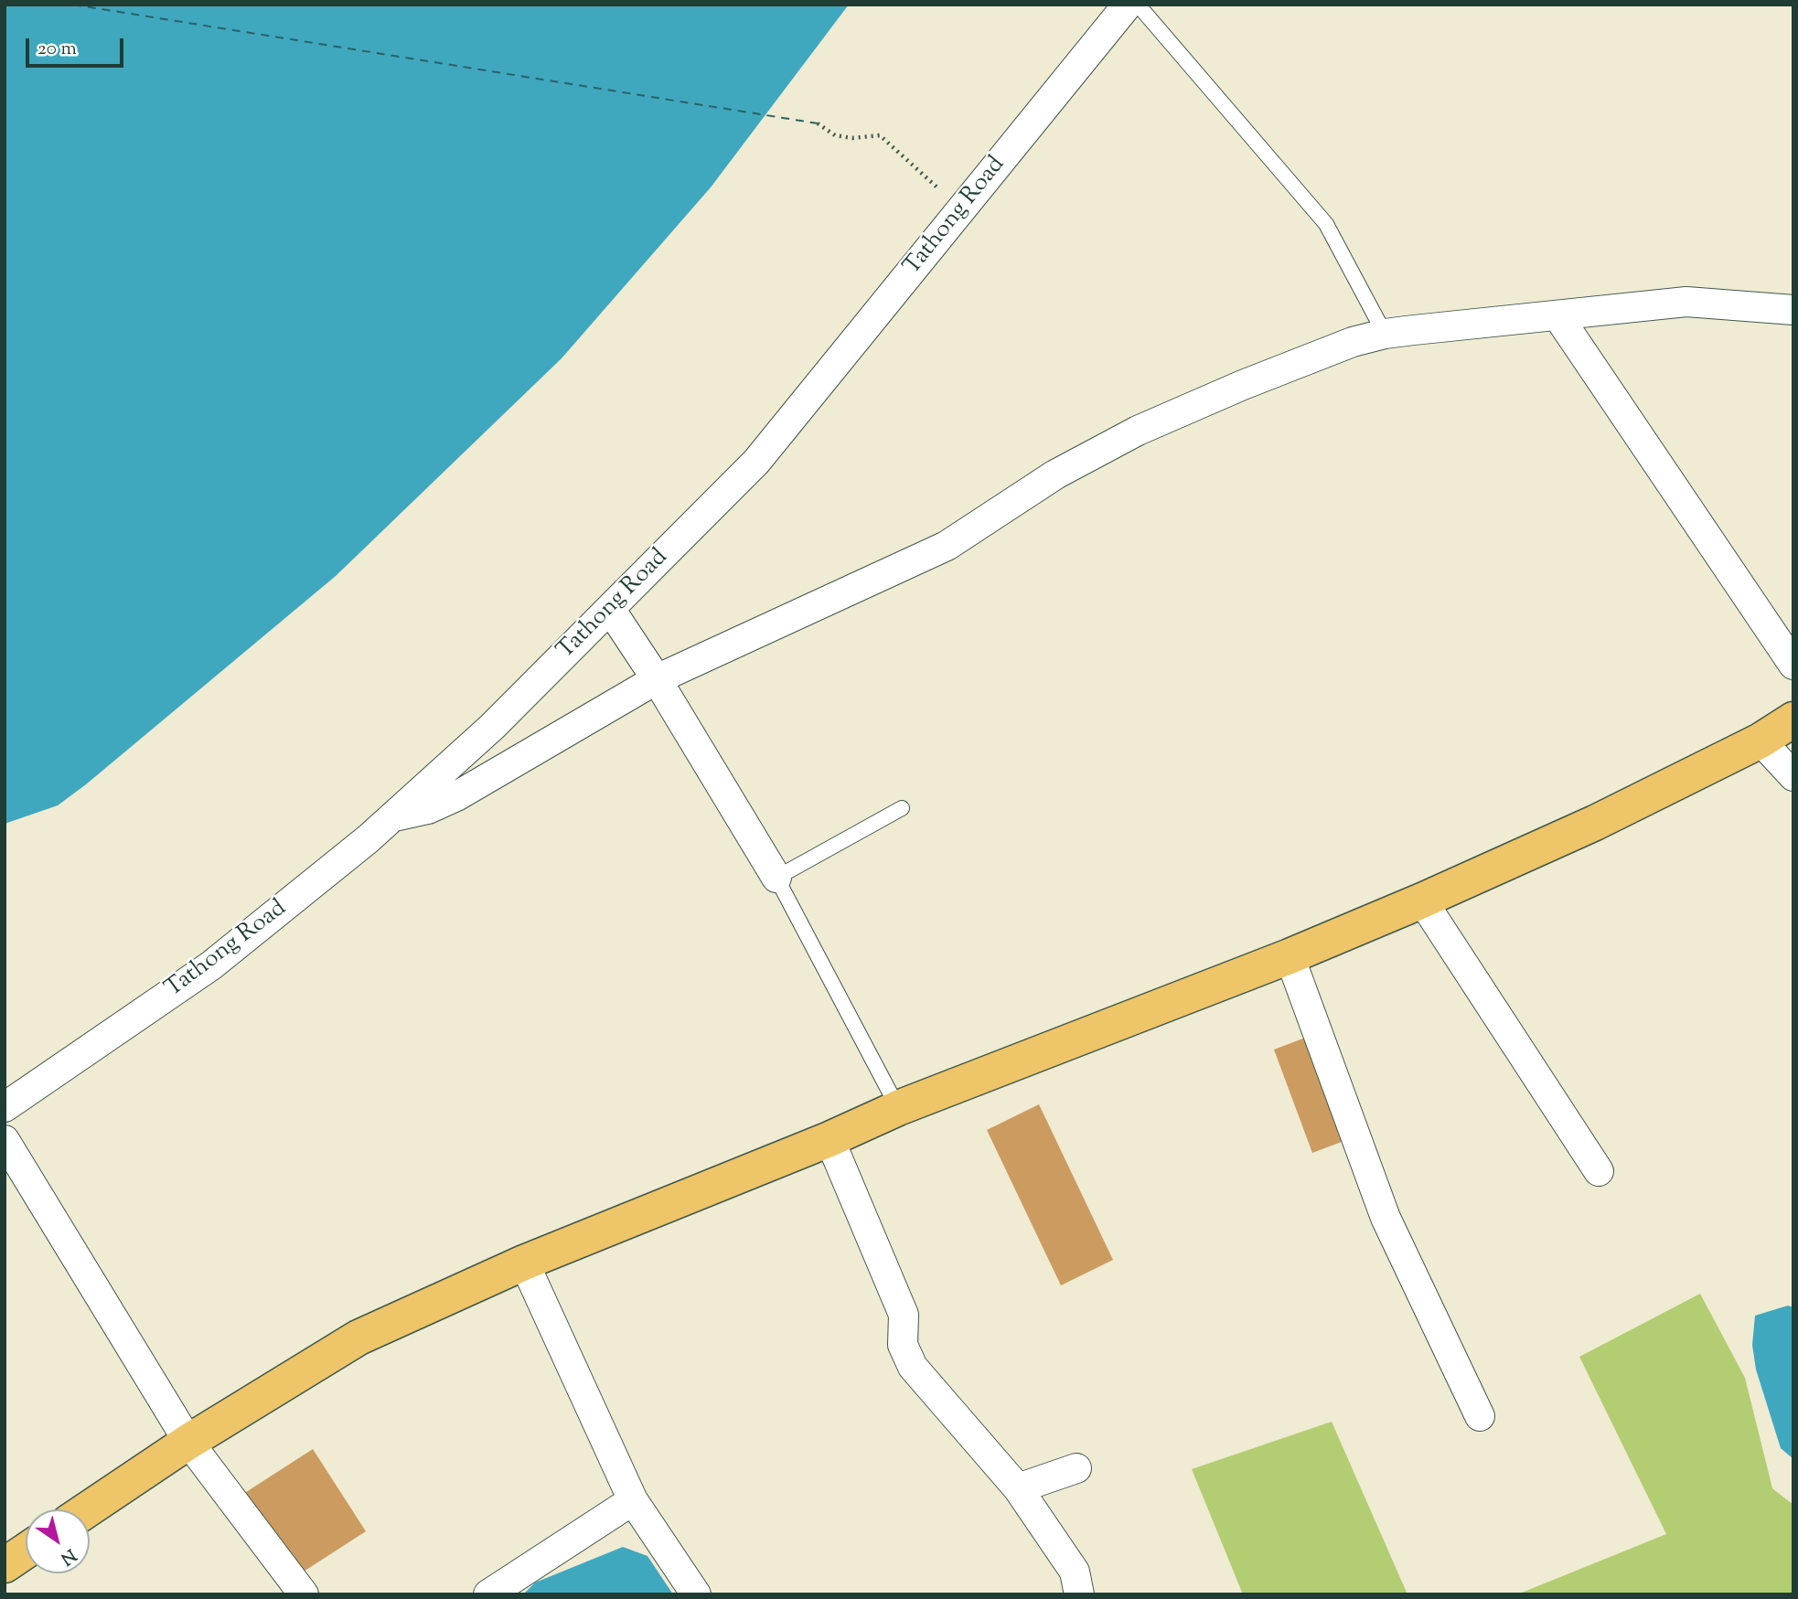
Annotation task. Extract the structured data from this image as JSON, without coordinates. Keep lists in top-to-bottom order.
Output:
{
  "streets": {
    "street": ["Tathong Road"]
  },
  "scale_bar": "20 m",
  "north": "bottom right"
}
